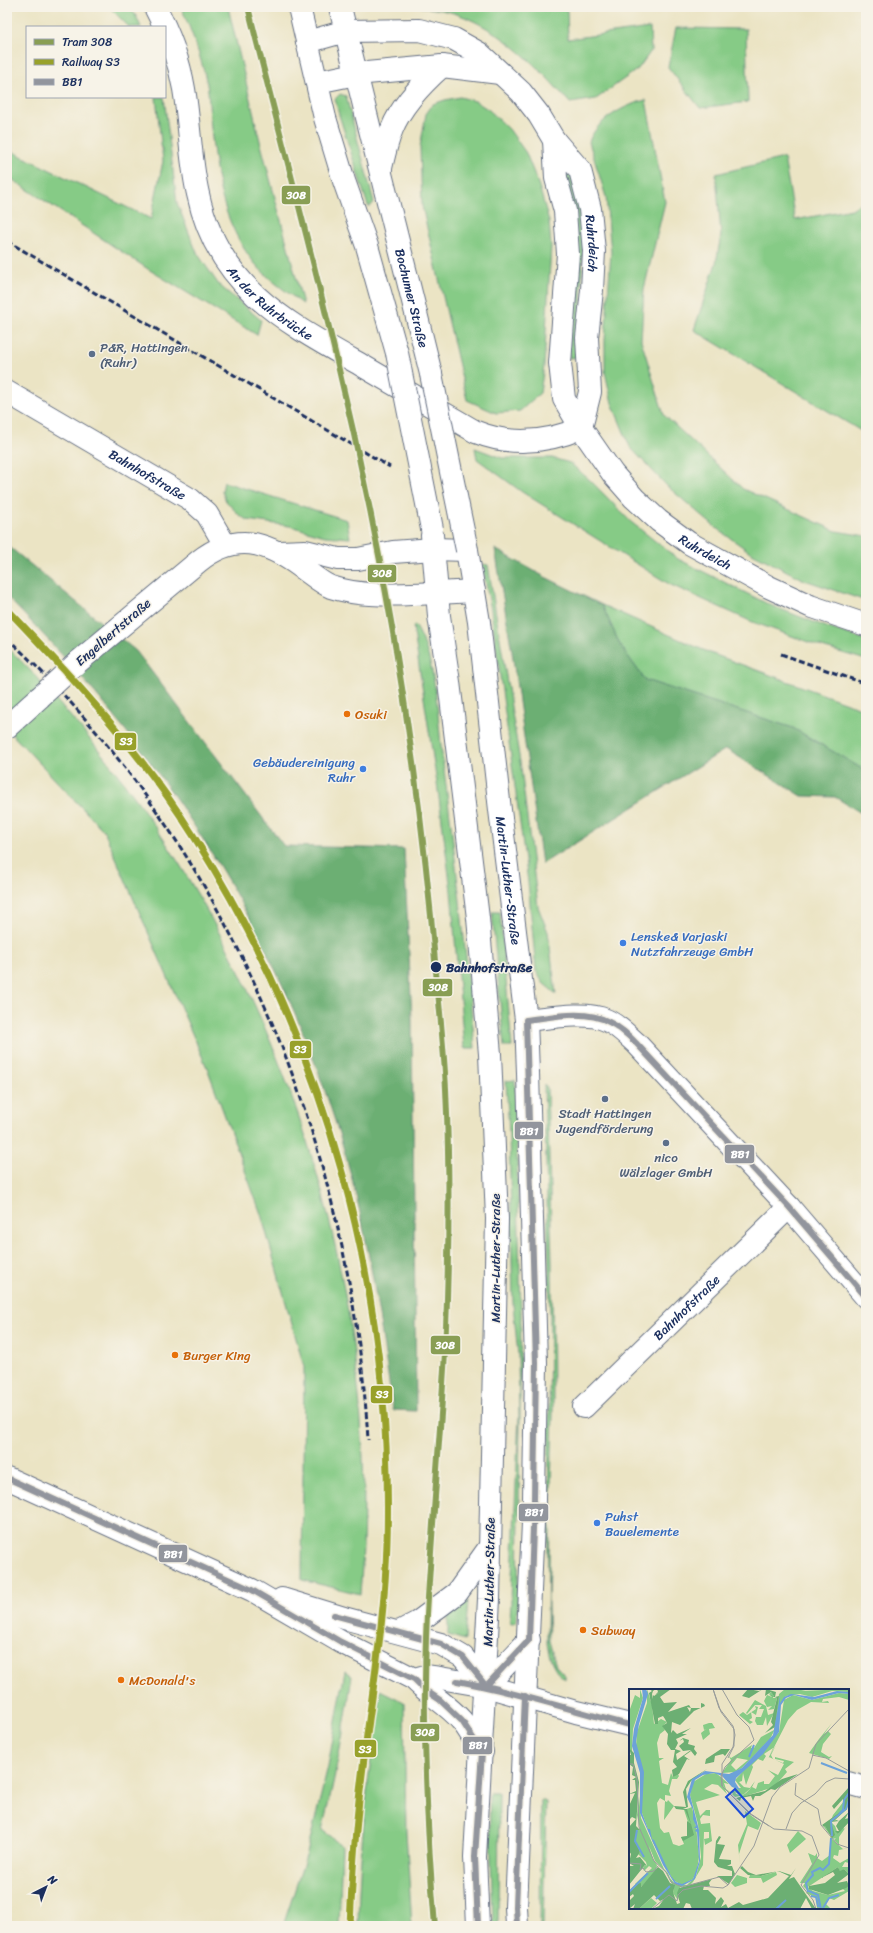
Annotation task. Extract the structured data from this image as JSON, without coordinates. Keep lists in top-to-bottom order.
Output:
{
  "streets": {
    "street": [
      "Ruhrdeich",
      "Bochumer Straße",
      "An der Ruhrbrücke",
      "Bahnhofstraße",
      "Engelbertstraße",
      "Martin-Luther-Straße"
    ]
  },
  "crossings": [
    ["Ruhrdeich", "Bochumer Straße"],
    ["Ruhrdeich", "An der Ruhrbrücke"],
    ["Bochumer Straße", "Martin-Luther-Straße"],
    ["Bahnhofstraße", "Engelbertstraße"]
  ],
  "places": [
    "P&R, Hattingen (Ruhr)",
    "Osuki",
    "Gebäudereinigung Ruhr",
    "Lenske& Varjaski Nutzfahrzeuge GmbH",
    "Bahnhofstraße",
    "Stadt Hattingen Jugendförderung",
    "nico Wälzlager GmbH",
    "Burger King",
    "Puhst Bauelemente",
    "Subway",
    "McDonald's"
  ],
  "lines": ["tram line 308", "rail line S3", "transit line BB1"],
  "legend": ["Tram 308", "Railway S3", "BB1"],
  "north": "top right"
}
